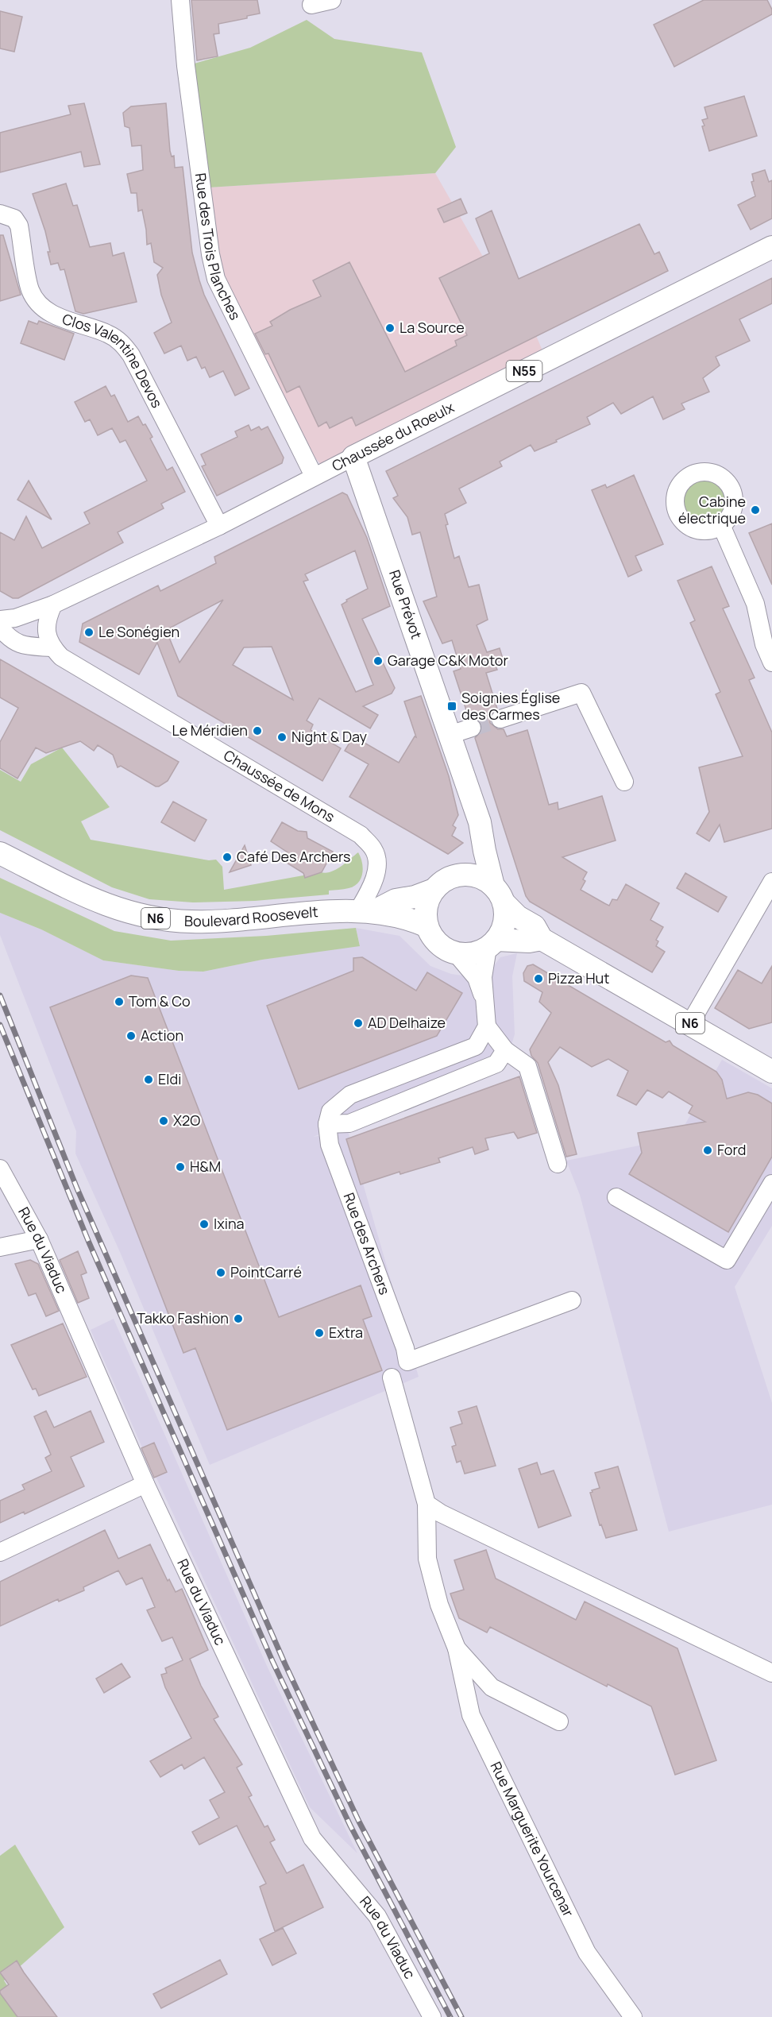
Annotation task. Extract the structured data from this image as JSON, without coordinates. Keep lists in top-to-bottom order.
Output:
{
  "streets": {
    "main road": [
      "N55",
      "Chaussée du Roeulx",
      "Rue Prévot",
      "Boulevard Roosevelt",
      "N6"
    ],
    "street": [
      "Rue des Trois Planches",
      "Clos Valentine Devos",
      "Chaussée de Mons",
      "Rue des Archers",
      "Rue du Viaduc",
      "Rue Marguerite Yourcenar"
    ]
  },
  "crossings": [
    ["Rue des Trois Planches", "Chaussée du Roeulx"],
    ["Clos Valentine Devos", "Chaussée du Roeulx"],
    ["Chaussée du Roeulx", "Rue Prévot"],
    ["Rue Prévot", "Boulevard Roosevelt"],
    ["Rue Prévot", "N6"],
    ["Chaussée de Mons", "Boulevard Roosevelt"],
    ["Boulevard Roosevelt", "N6"]
  ],
  "places": {
    "other": [
      "La Source",
      "Cabine électrique",
      "Le Sonégien",
      "Garage C&K Motor",
      "Le Méridien",
      "Night & Day",
      "Café Des Archers",
      "Pizza Hut",
      "Tom & Co",
      "AD Delhaize",
      "Action",
      "Eldi",
      "X2O",
      "Ford",
      "H&M",
      "Ixina",
      "PointCarré",
      "Takko Fashion",
      "Extra"
    ],
    "transit": ["Soignies Église des Carmes"]
  }
}
